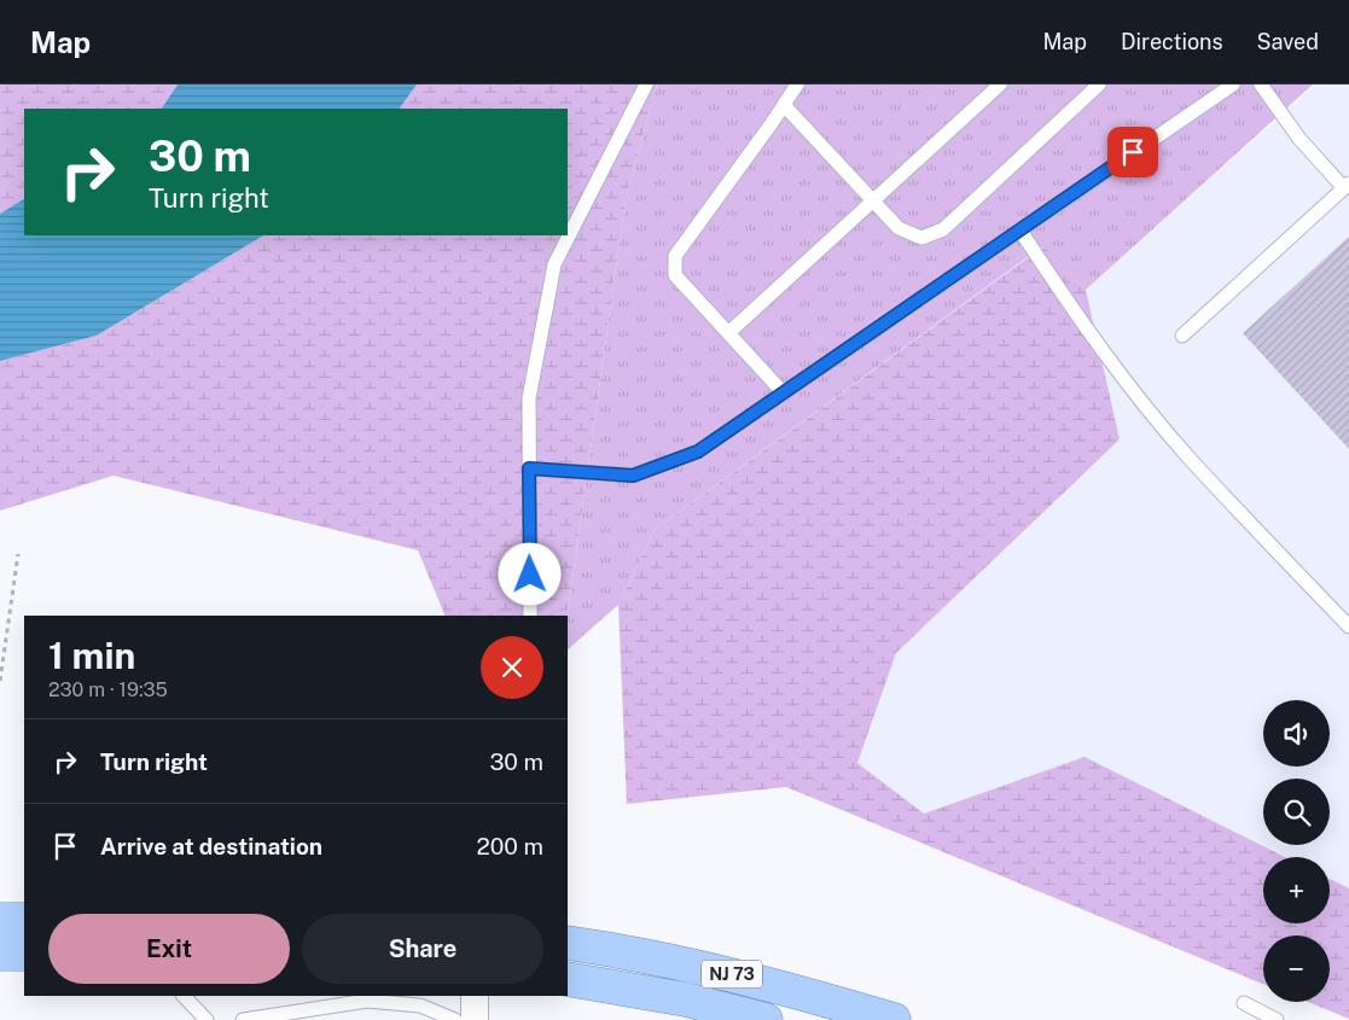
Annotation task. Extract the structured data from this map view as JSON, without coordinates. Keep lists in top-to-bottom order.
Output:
{
  "streets": {
    "highway": ["NJ 73"]
  },
  "page": {
    "header": "Map",
    "nav": ["Map", "Directions", "Saved"],
    "turn": ["30 m", "Turn right"],
    "heading": ["1 min", "230 m · 19:35"],
    "map_buttons": ["+", "−"],
    "list": [
      {
        "name": "Turn right",
        "value": "30 m"
      },
      {
        "name": "Arrive at destination",
        "value": "200 m"
      }
    ],
    "buttons": ["Exit", "Share"]
  }
}
